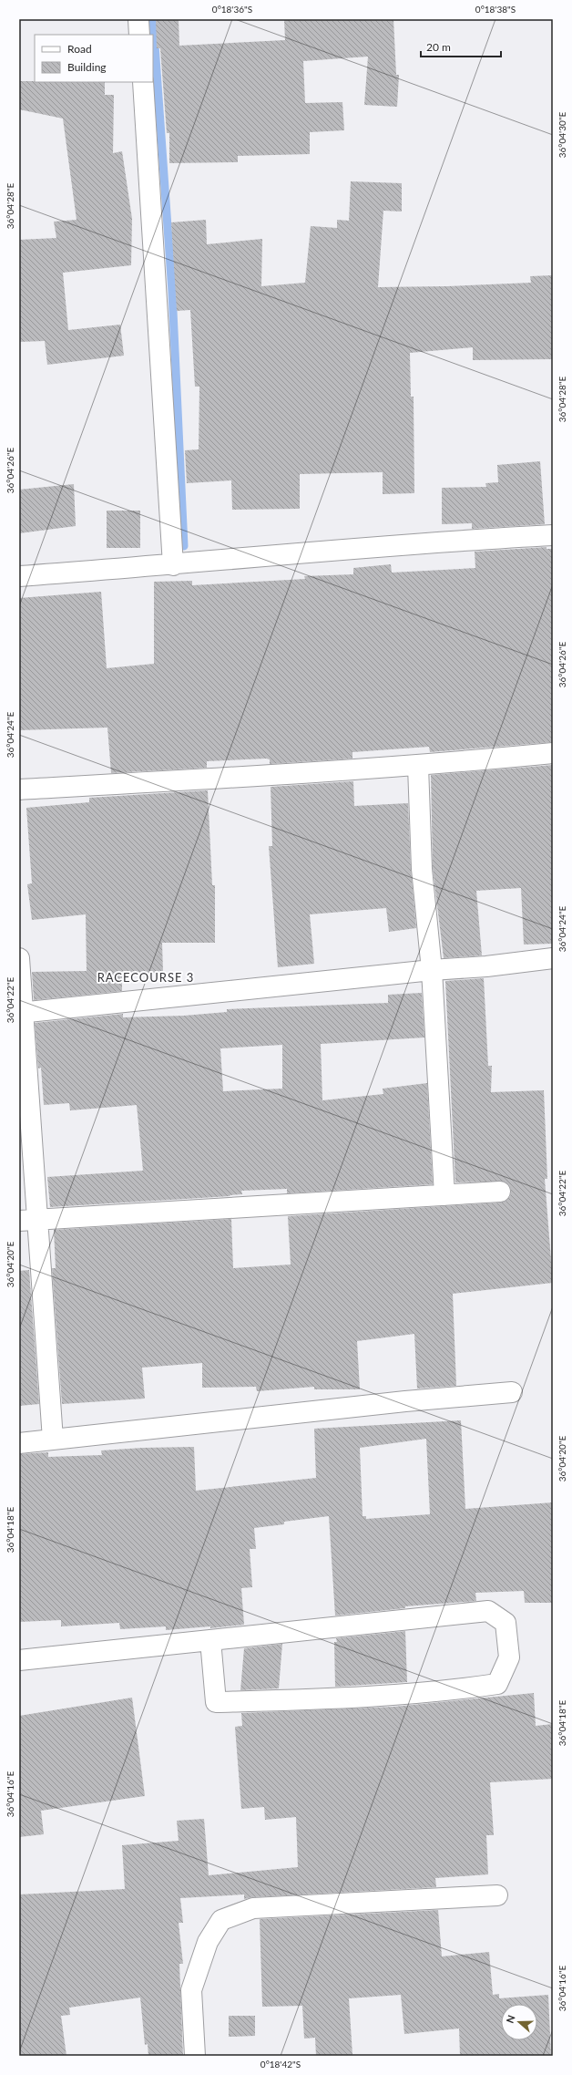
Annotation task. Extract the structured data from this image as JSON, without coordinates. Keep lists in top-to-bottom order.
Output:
{
  "districts": ["RACECOURSE 3"],
  "legend": ["Road", "Building"],
  "scale_bar": "20 m",
  "north": "left",
  "coordinates": [
    "0°18'36\"S",
    "0°18'38\"S",
    "36°04'30\"E",
    "36°04'28\"E",
    "36°04'26\"E",
    "36°04'24\"E",
    "36°04'22\"E",
    "36°04'20\"E",
    "36°04'18\"E",
    "36°04'16\"E",
    "0°18'42\"S"
  ]
}
